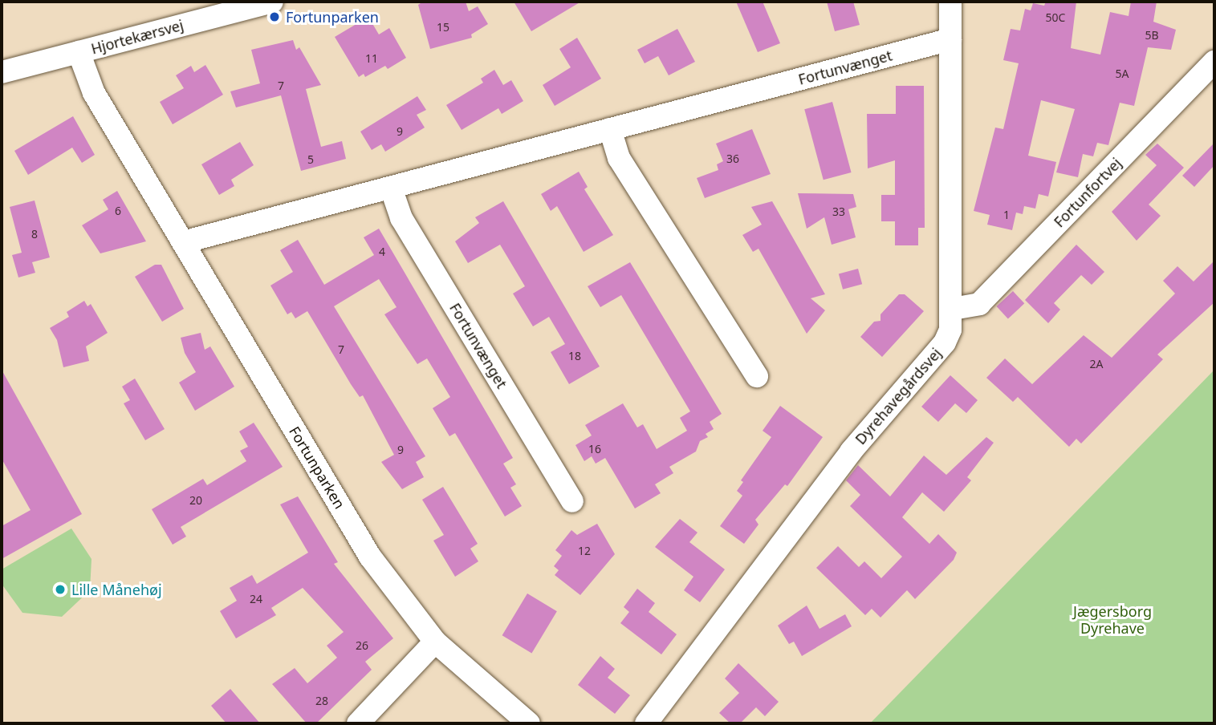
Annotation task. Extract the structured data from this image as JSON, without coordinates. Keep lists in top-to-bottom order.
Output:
{
  "streets": {
    "street": [
      "Hjortekærsvej",
      "Fortunvænget",
      "Fortunfortvej",
      "Dyrehavegårdsvej",
      "Fortunparken"
    ]
  },
  "crossings": [
    ["Hjortekærsvej", "Fortunparken"],
    ["Fortunvænget", "Dyrehavegårdsvej"],
    ["Fortunvænget", "Fortunparken"],
    ["Fortunfortvej", "Dyrehavegårdsvej"]
  ],
  "parks": ["Jægersborg Dyrehave"],
  "places": ["Fortunparken", "Lille Månehøj"],
  "house_numbers": [
    "50C",
    "15",
    "5B",
    "11",
    "5A",
    "7",
    "9",
    "36",
    "5",
    "6",
    "33",
    "1",
    "8",
    "4",
    "7",
    "18",
    "2A",
    "16",
    "9",
    "20",
    "12",
    "24",
    "26",
    "28"
  ]
}
